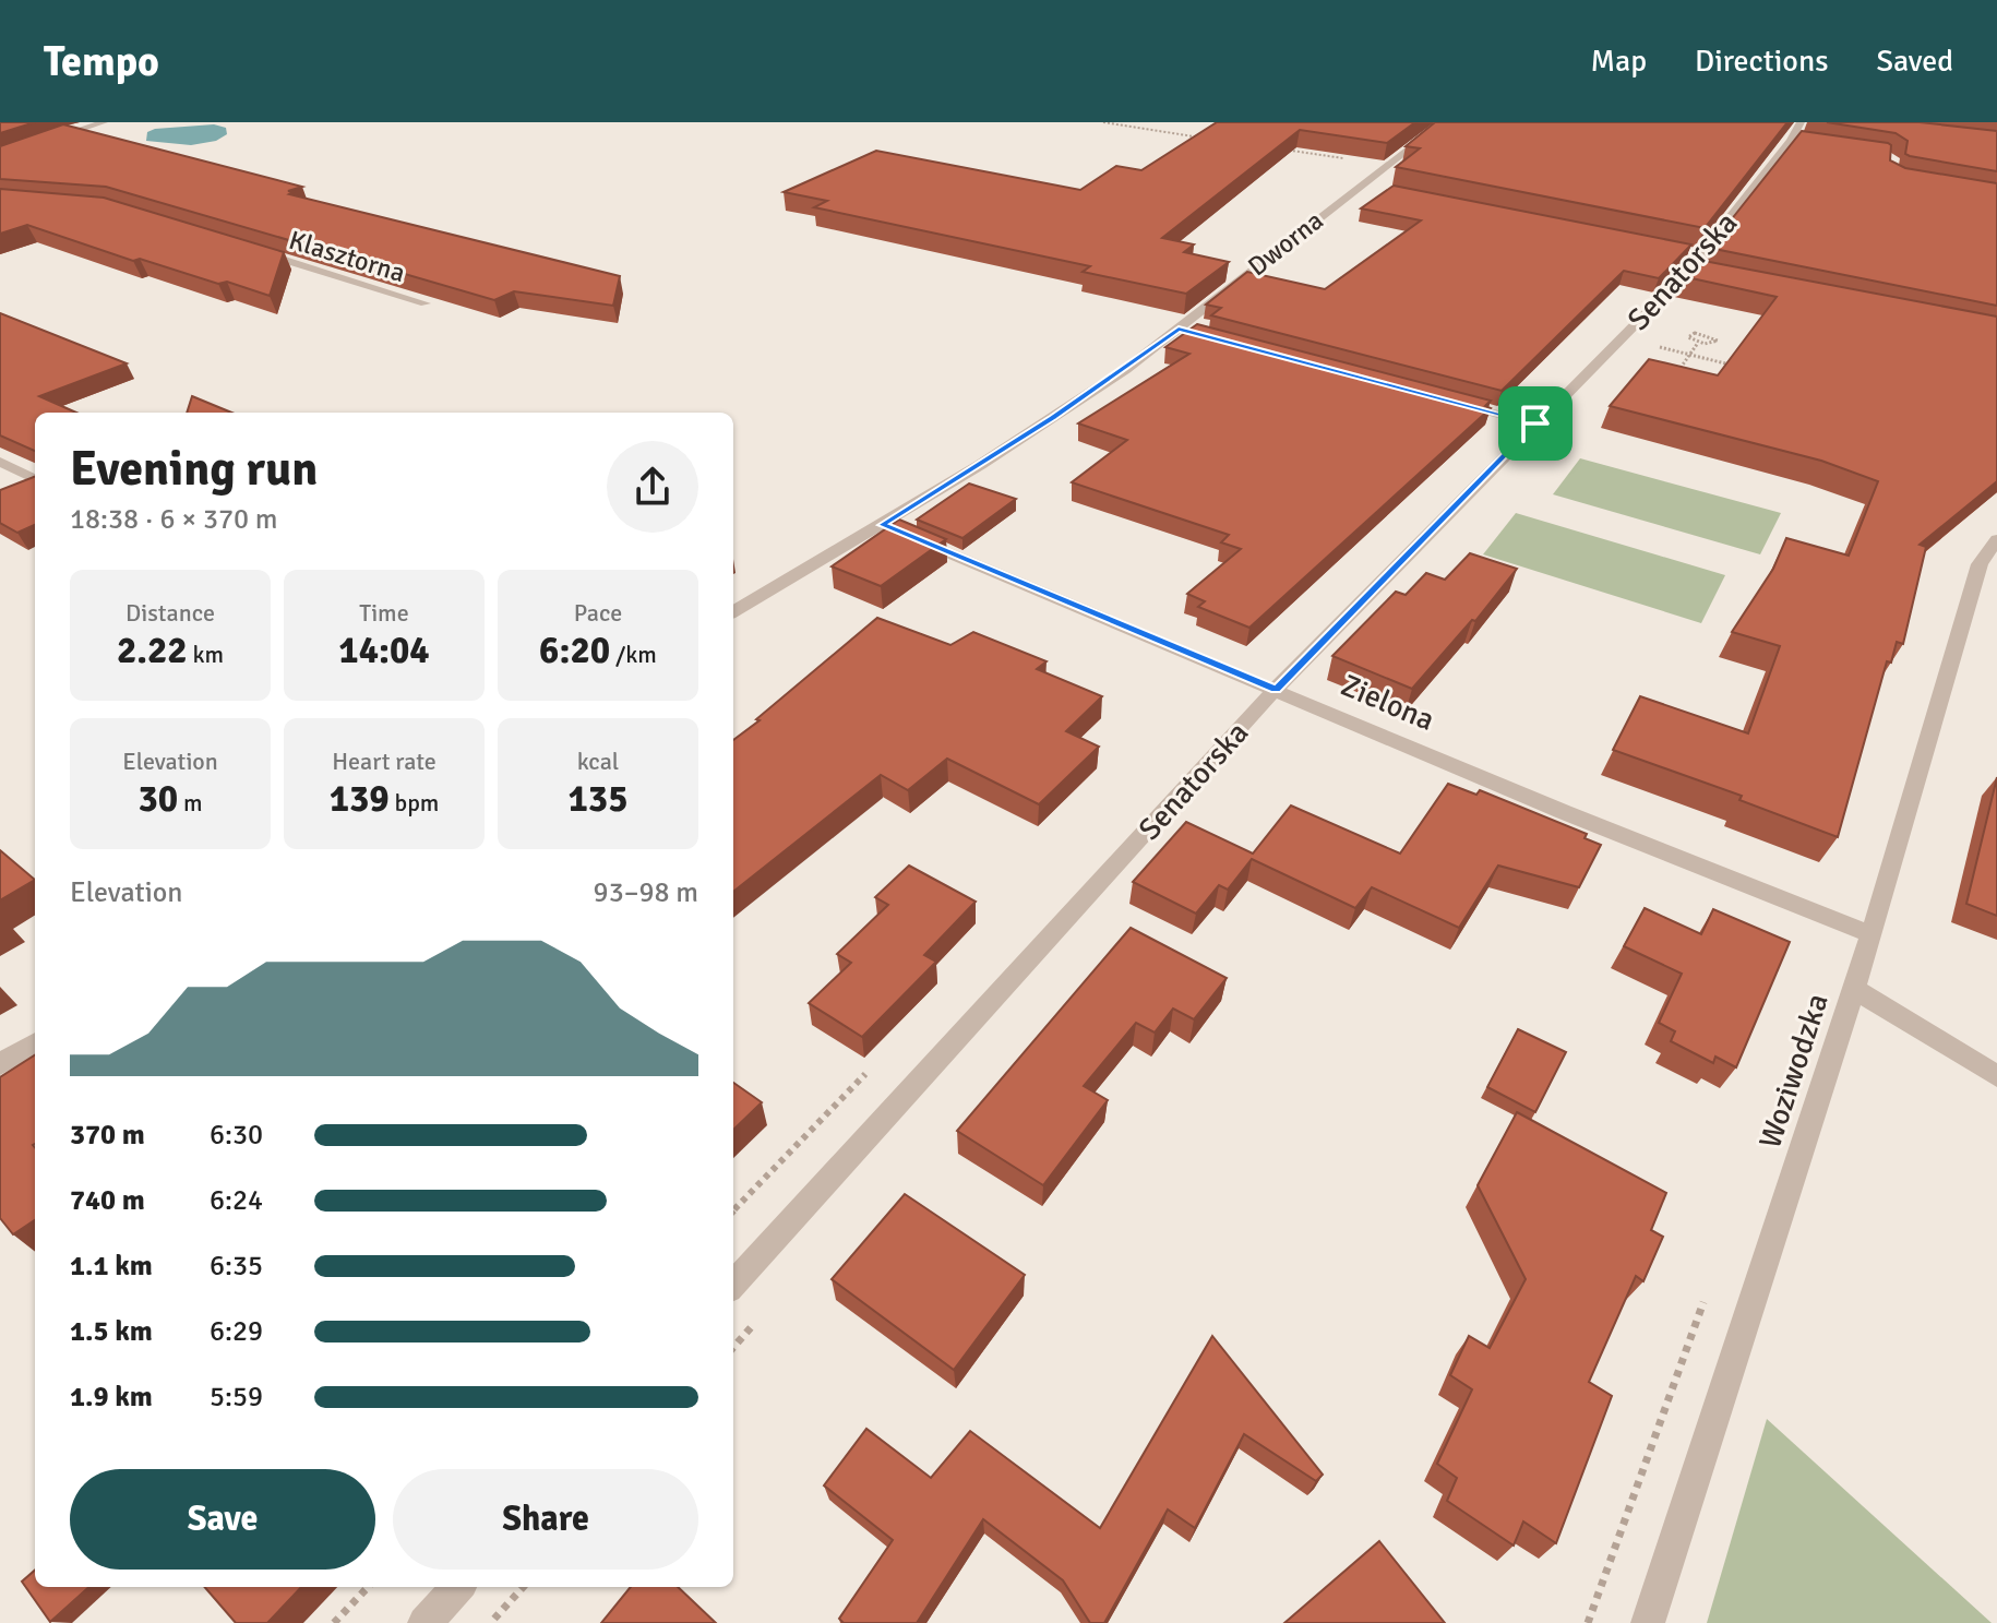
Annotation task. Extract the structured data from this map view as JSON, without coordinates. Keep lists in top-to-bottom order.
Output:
{
  "streets": {
    "street": [
      "Dworna",
      "Klasztorna",
      "Senatorska",
      "Zielona",
      "Woziwodzka"
    ]
  },
  "crossings": [
    ["Dworna", "Zielona"],
    ["Senatorska", "Zielona"],
    ["Zielona", "Woziwodzka"]
  ],
  "page": {
    "header": "Tempo",
    "nav": ["Map", "Directions", "Saved"],
    "heading": ["Evening run", "18:38 · 6 × 370 m"],
    "stats": [
      ["Distance", "2.22 km"],
      ["Time", "14:04"],
      ["Pace", "6:20 /km"],
      ["Elevation", "30 m"],
      ["Heart rate", "139 bpm"],
      ["kcal", "135"]
    ],
    "chart": ["Elevation", "93–98 m"],
    "list": [
      {
        "name": "370 m",
        "note": "6:30"
      },
      {
        "name": "740 m",
        "note": "6:24"
      },
      {
        "name": "1.1 km",
        "note": "6:35"
      },
      {
        "name": "1.5 km",
        "note": "6:29"
      },
      {
        "name": "1.9 km",
        "note": "5:59"
      }
    ],
    "buttons": ["Save", "Share"]
  }
}
